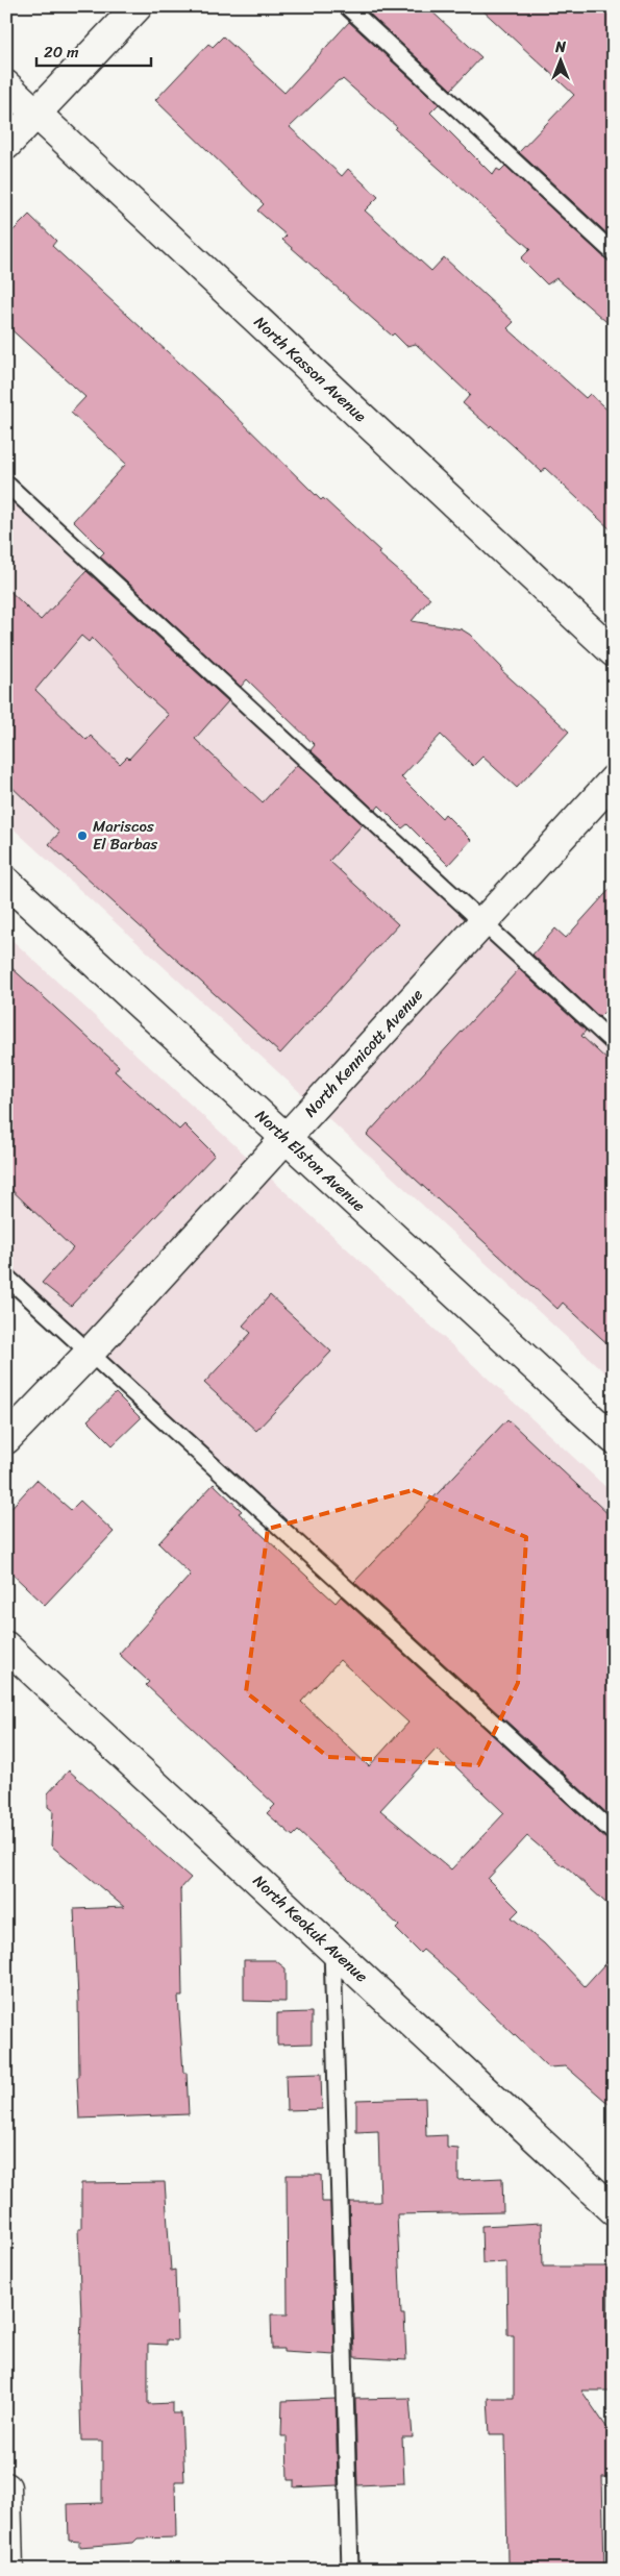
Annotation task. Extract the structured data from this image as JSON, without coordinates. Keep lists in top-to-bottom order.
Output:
{
  "streets": {
    "street": [
      "North Kasson Avenue",
      "North Kennicott Avenue",
      "North Elston Avenue",
      "North Keokuk Avenue"
    ]
  },
  "crossings": [
    ["North Kennicott Avenue", "North Elston Avenue"]
  ],
  "places": ["Mariscos El Barbas"],
  "scale_bar": "20 m",
  "north": "top"
}
